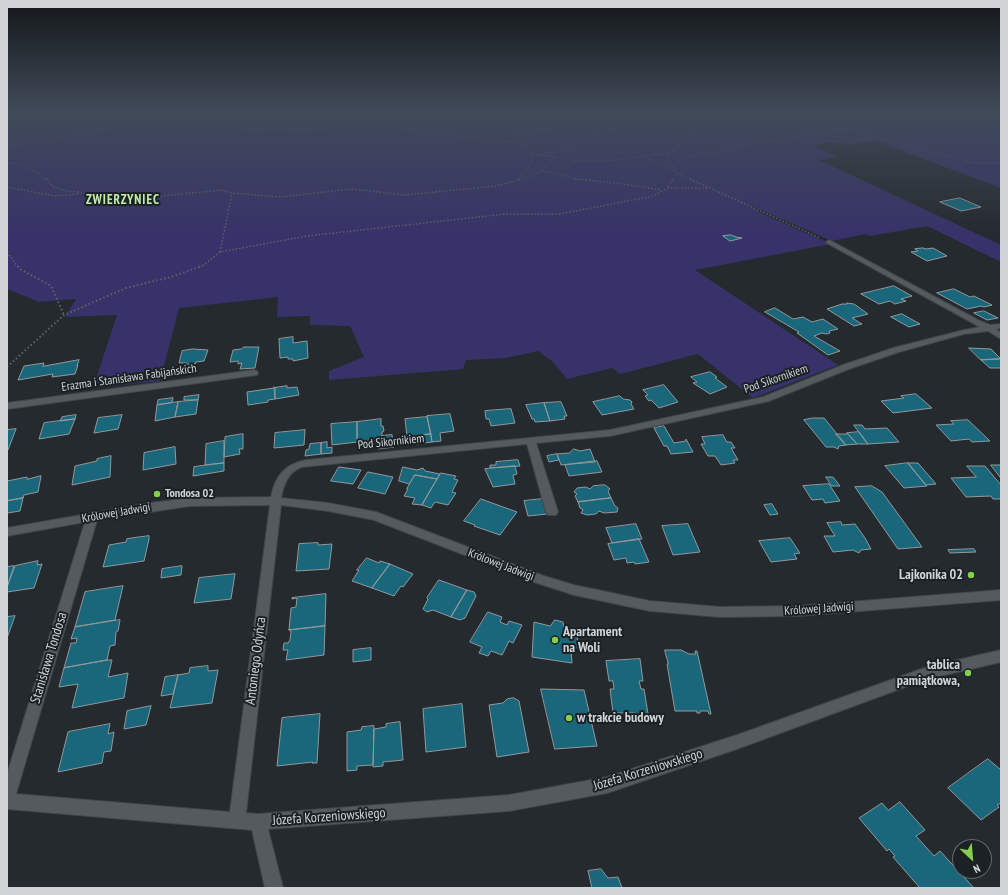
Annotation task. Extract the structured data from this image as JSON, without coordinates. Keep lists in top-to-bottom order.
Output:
{
  "streets": {
    "street": [
      "Erazma i Stanisława Fabijańskich",
      "Pod Sikornikiem",
      "Królowej Jadwigi",
      "Stanisława Tondosa",
      "Antoniego Odyńca",
      "Józefa Korzeniowskiego"
    ]
  },
  "crossings": [
    ["Pod Sikornikiem", "Królowej Jadwigi"],
    ["Pod Sikornikiem", "Antoniego Odyńca"],
    ["Królowej Jadwigi", "Stanisława Tondosa"],
    ["Królowej Jadwigi", "Antoniego Odyńca"],
    ["Stanisława Tondosa", "Józefa Korzeniowskiego"],
    ["Antoniego Odyńca", "Józefa Korzeniowskiego"]
  ],
  "districts": ["ZWIERZYNIEC"],
  "places": [
    "Tondosa 02",
    "Lajkonika 02",
    "Apartament na Woli",
    "tablica pamiątkowa,",
    "w trakcie budowy"
  ],
  "north": "bottom right"
}
